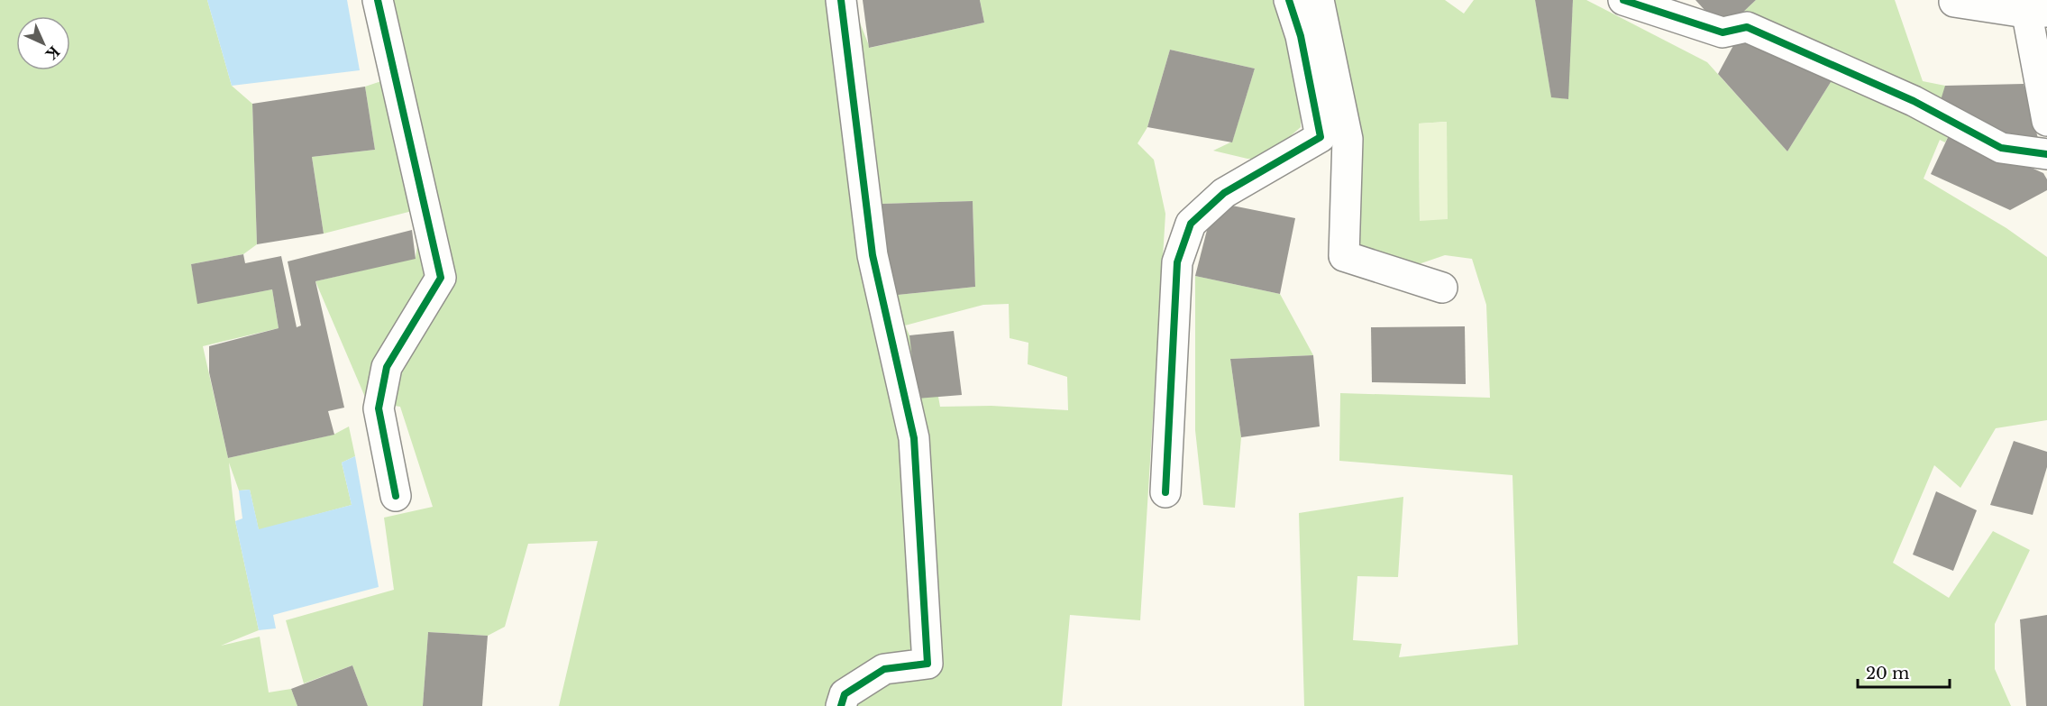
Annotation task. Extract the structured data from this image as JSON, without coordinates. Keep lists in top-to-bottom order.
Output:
{
  "scale_bar": "20 m",
  "north": "bottom right"
}
